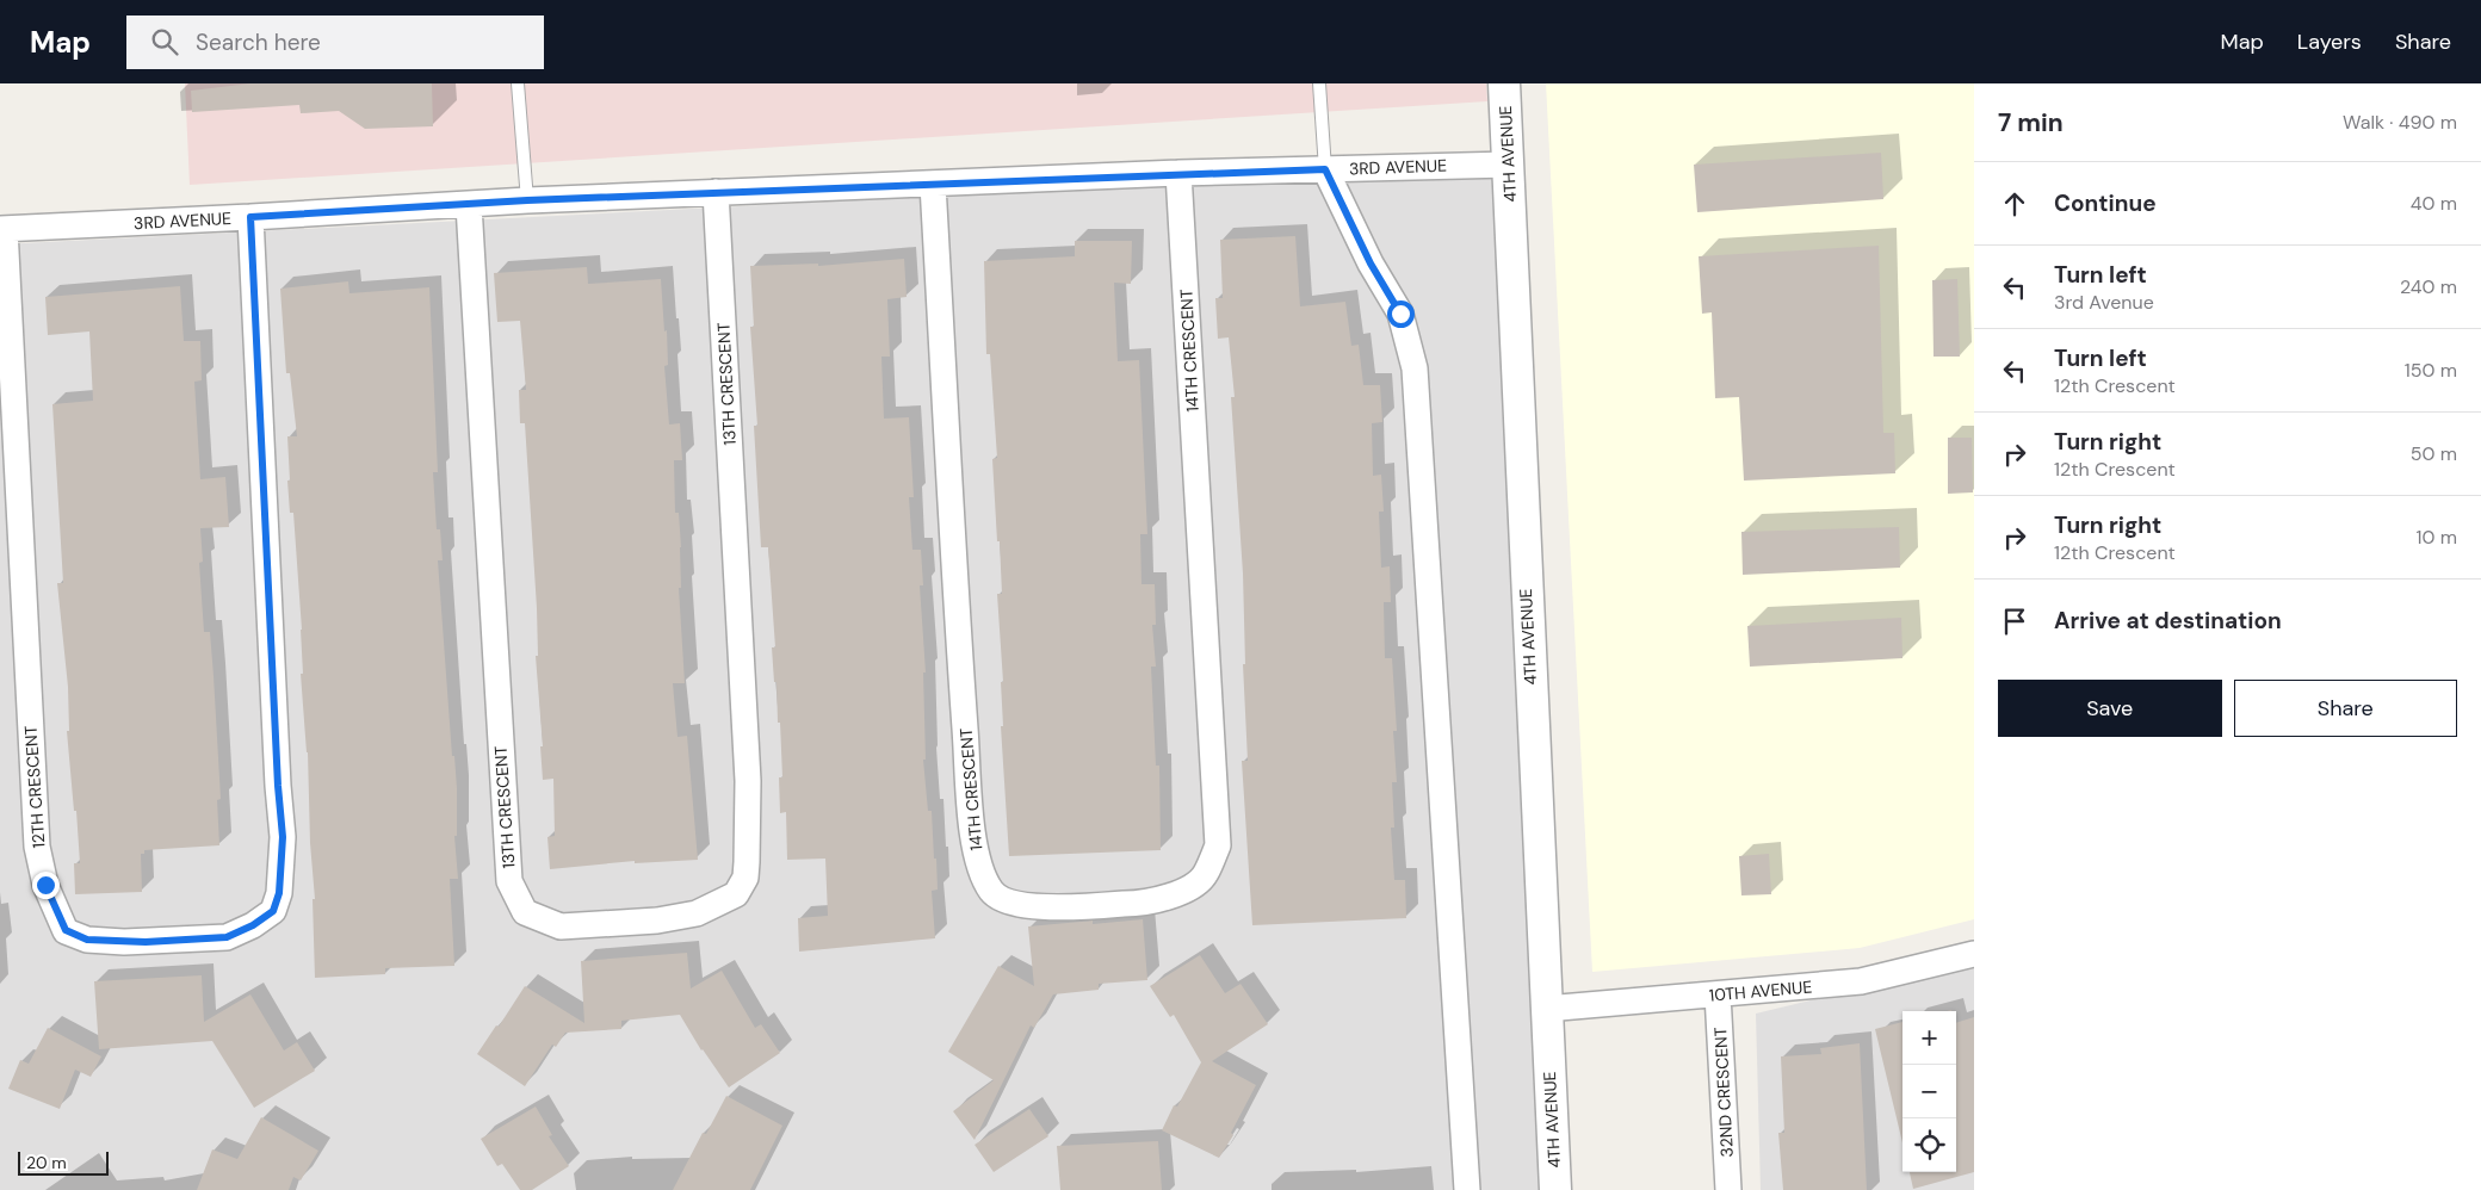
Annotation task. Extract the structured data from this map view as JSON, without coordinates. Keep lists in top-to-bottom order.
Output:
{
  "streets": {
    "street": [
      "4TH AVENUE",
      "3RD AVENUE",
      "14TH CRESCENT",
      "13TH CRESCENT",
      "12TH CRESCENT",
      "10TH AVENUE",
      "32ND CRESCENT"
    ]
  },
  "crossings": [
    ["4TH AVENUE", "3RD AVENUE"],
    ["4TH AVENUE", "10TH AVENUE"],
    ["3RD AVENUE", "14TH CRESCENT"],
    ["3RD AVENUE", "13TH CRESCENT"],
    ["3RD AVENUE", "12TH CRESCENT"],
    ["10TH AVENUE", "32ND CRESCENT"]
  ],
  "scale_bar": "20 m",
  "page": {
    "header": "Map",
    "search": "Search here",
    "nav": ["Map", "Layers", "Share"],
    "heading": ["7 min", "Walk · 490 m"],
    "list": [
      ["Continue", "40 m"],
      ["Turn left", "3rd Avenue", "240 m"],
      ["Turn left", "12th Crescent", "150 m"],
      ["Turn right", "12th Crescent", "50 m"],
      ["Turn right", "12th Crescent", "10 m"],
      "Arrive at destination"
    ],
    "buttons": ["Save", "Share"],
    "map_buttons": ["+", "−"],
    "scale": "20 m"
  }
}
